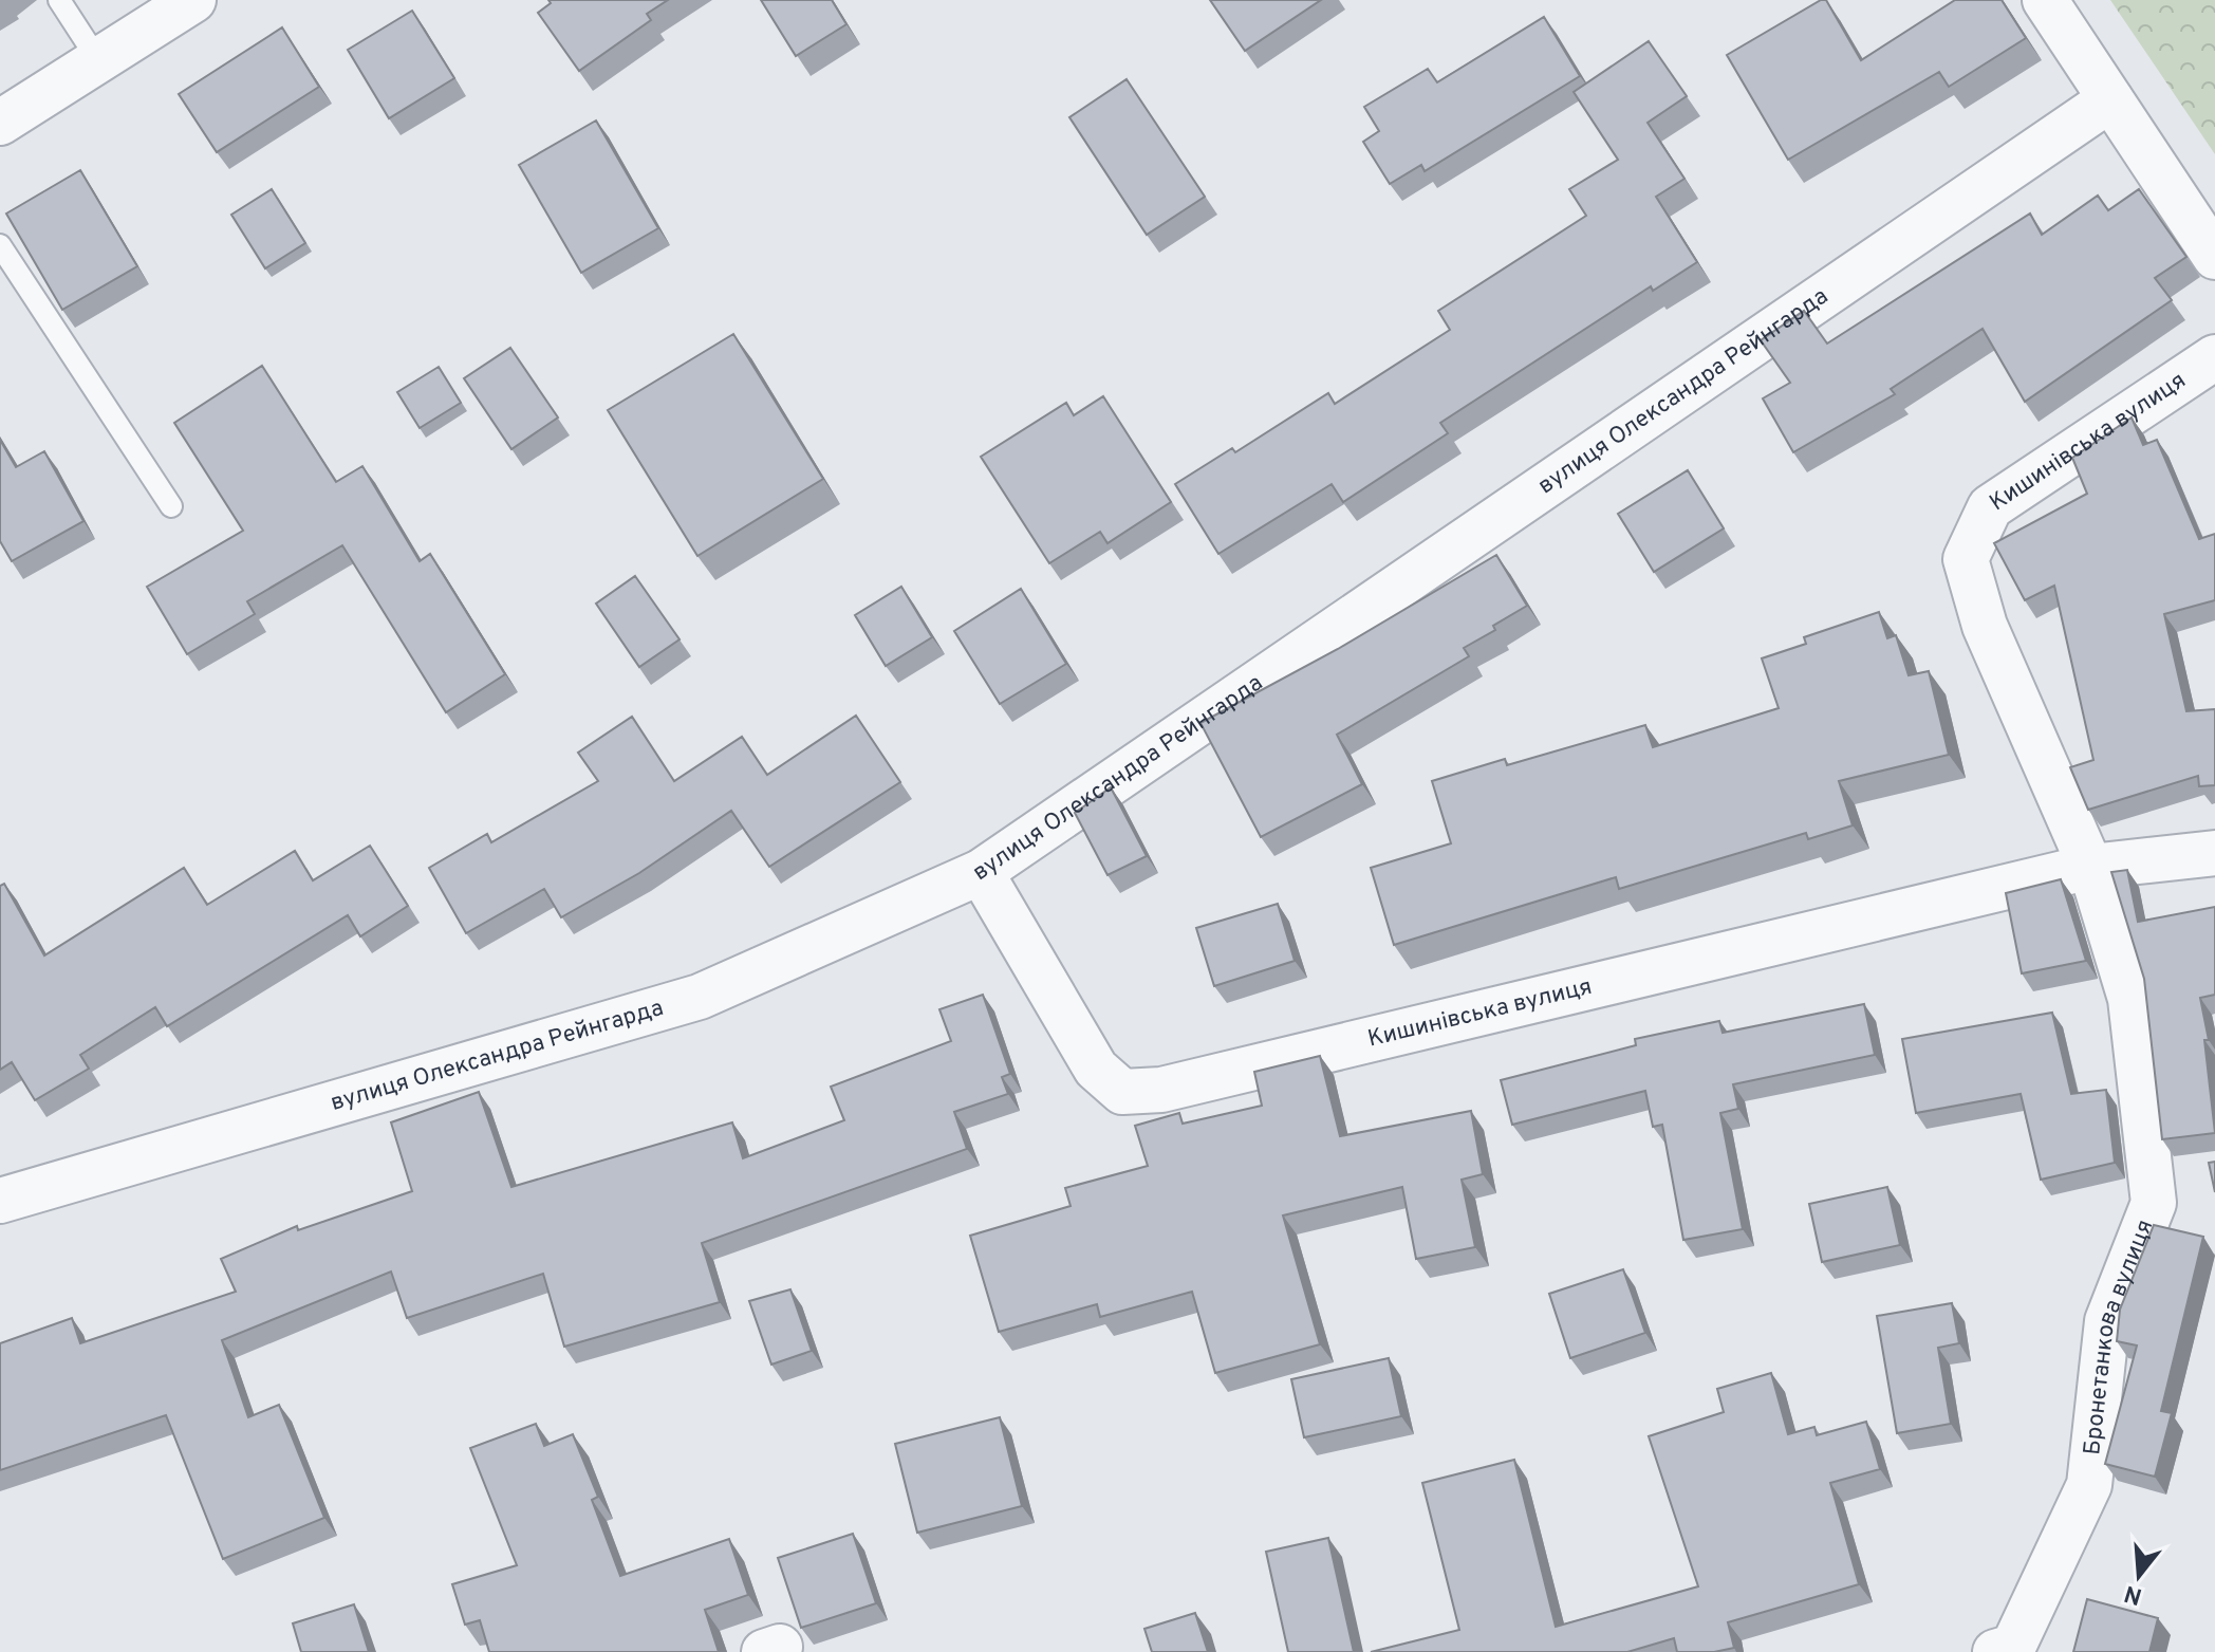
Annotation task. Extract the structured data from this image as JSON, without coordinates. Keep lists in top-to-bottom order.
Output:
{
  "streets": {
    "street": ["вулиця Олександра Рейнгарда", "Кишинівська вулиця", "Бронетанкова вулиця"]
  },
  "crossings": [
    ["вулиця Олександра Рейнгарда", "Кишинівська вулиця"],
    ["Кишинівська вулиця", "Бронетанкова вулиця"]
  ],
  "north": "bottom"
}
